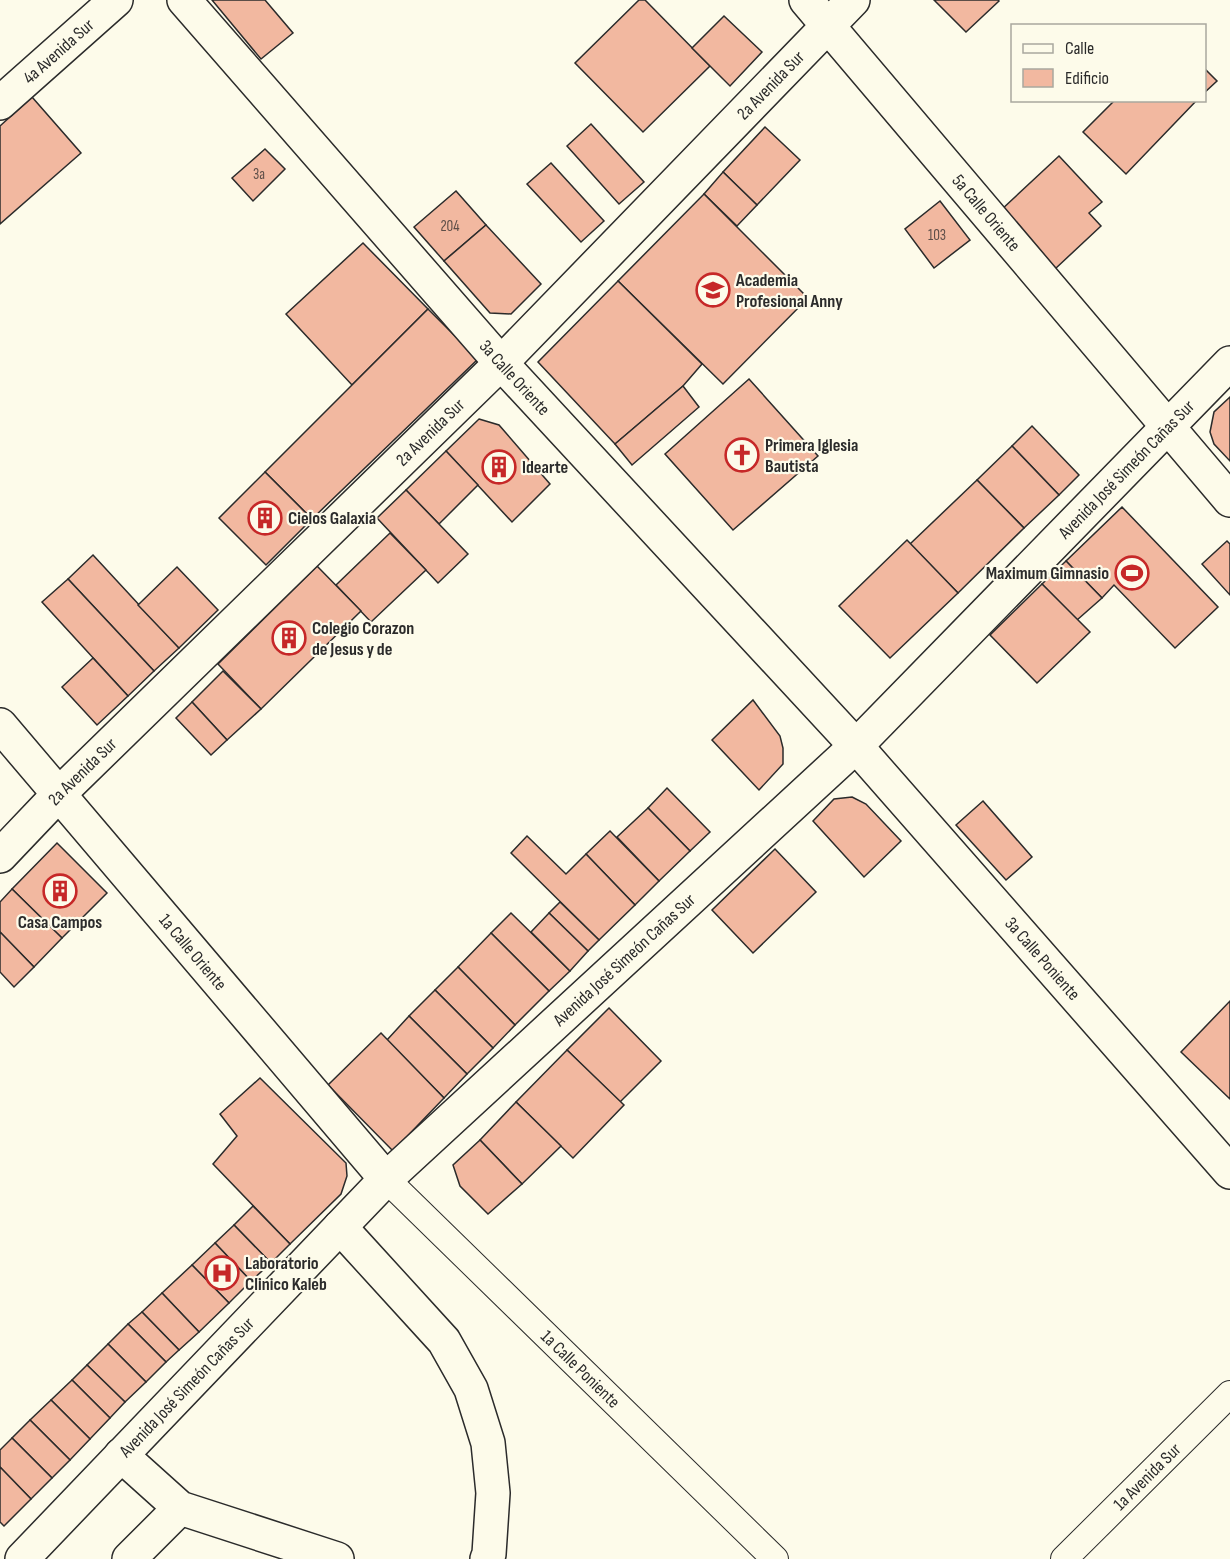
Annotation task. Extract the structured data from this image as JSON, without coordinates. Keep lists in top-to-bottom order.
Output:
{
  "streets": {
    "street": [
      "4a Avenida Sur",
      "2a Avenida Sur",
      "5a Calle Oriente",
      "3a Calle Oriente",
      "Avenida José Simeón Cañas Sur",
      "1a Calle Oriente",
      "3a Calle Poniente",
      "1a Calle Poniente",
      "1a Avenida Sur"
    ]
  },
  "crossings": [
    ["2a Avenida Sur", "5a Calle Oriente"],
    ["2a Avenida Sur", "3a Calle Oriente"],
    ["2a Avenida Sur", "1a Calle Oriente"],
    ["5a Calle Oriente", "Avenida José Simeón Cañas Sur"],
    ["3a Calle Oriente", "Avenida José Simeón Cañas Sur"],
    ["3a Calle Oriente", "3a Calle Poniente"],
    ["Avenida José Simeón Cañas Sur", "1a Calle Oriente"],
    ["Avenida José Simeón Cañas Sur", "3a Calle Poniente"],
    ["Avenida José Simeón Cañas Sur", "1a Calle Poniente"],
    ["1a Calle Oriente", "1a Calle Poniente"]
  ],
  "places": {
    "school or university": ["Academia Profesional Anny"],
    "church": ["Primera Iglesia Bautista"],
    "building": [
      "Idearte",
      "Cielos Galaxia",
      "Colegio Corazon de Jesus y de",
      "Casa Campos"
    ],
    "sports": ["Maximum Gimnasio"],
    "hospital": ["Laboratorio Clinico Kaleb"]
  },
  "house_numbers": ["3a", "204", "103"],
  "legend": ["Calle", "Edificio"]
}
